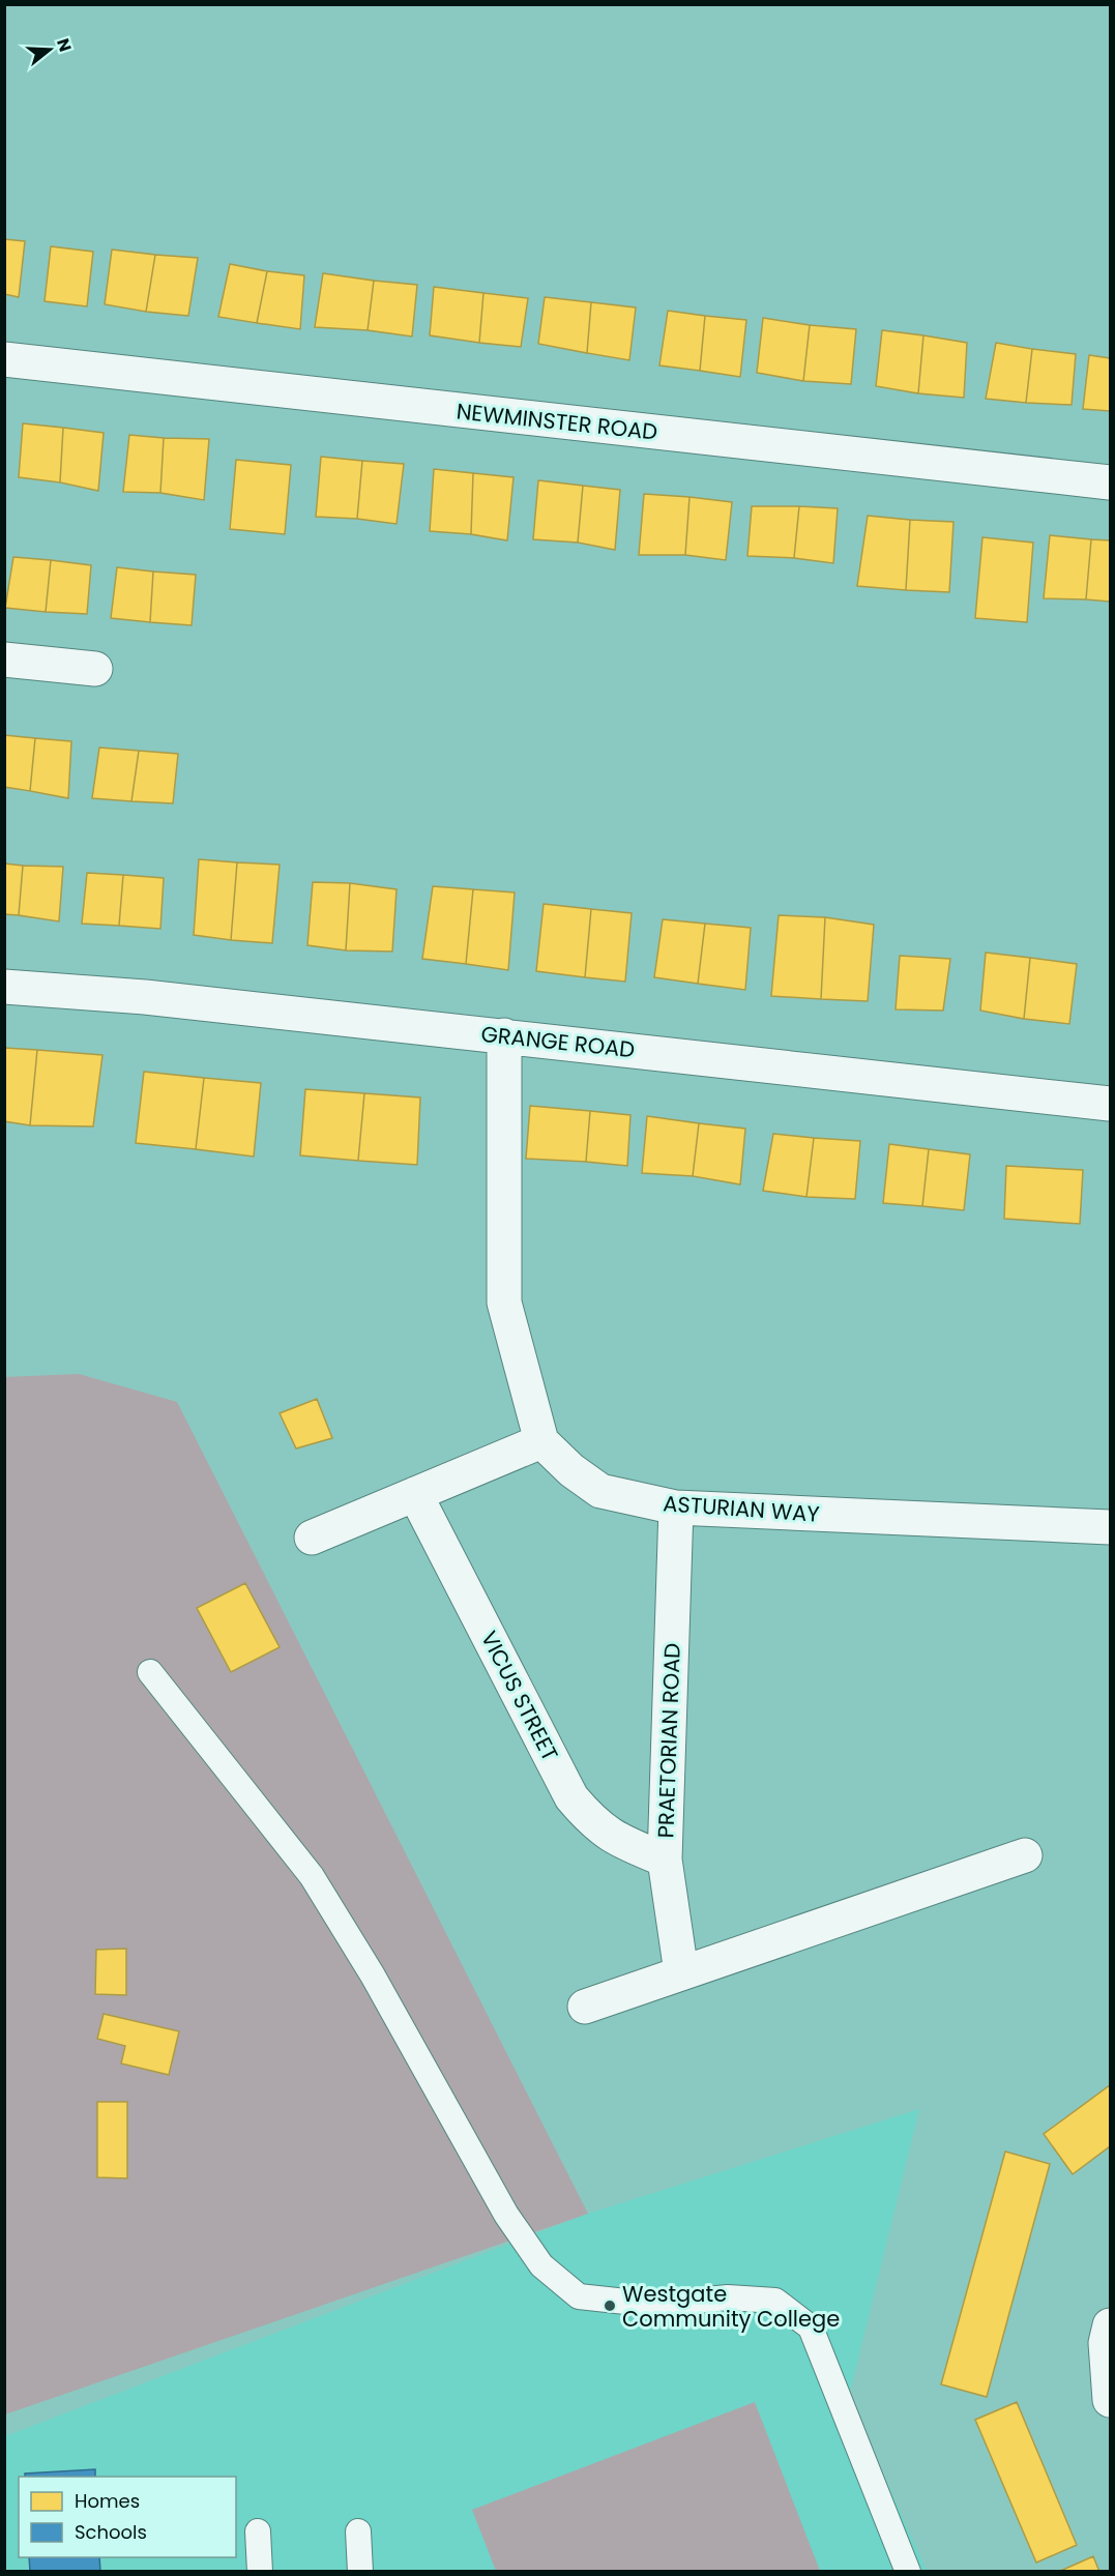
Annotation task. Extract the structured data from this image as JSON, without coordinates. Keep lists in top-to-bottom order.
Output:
{
  "streets": {
    "street": [
      "NEWMINSTER ROAD",
      "GRANGE ROAD",
      "ASTURIAN WAY",
      "VICUS STREET",
      "PRAETORIAN ROAD"
    ]
  },
  "crossings": [
    ["GRANGE ROAD", "ASTURIAN WAY"],
    ["ASTURIAN WAY", "PRAETORIAN ROAD"],
    ["VICUS STREET", "PRAETORIAN ROAD"]
  ],
  "places": ["Westgate Community College"],
  "legend": ["Homes", "Schools"],
  "north": "right"
}
